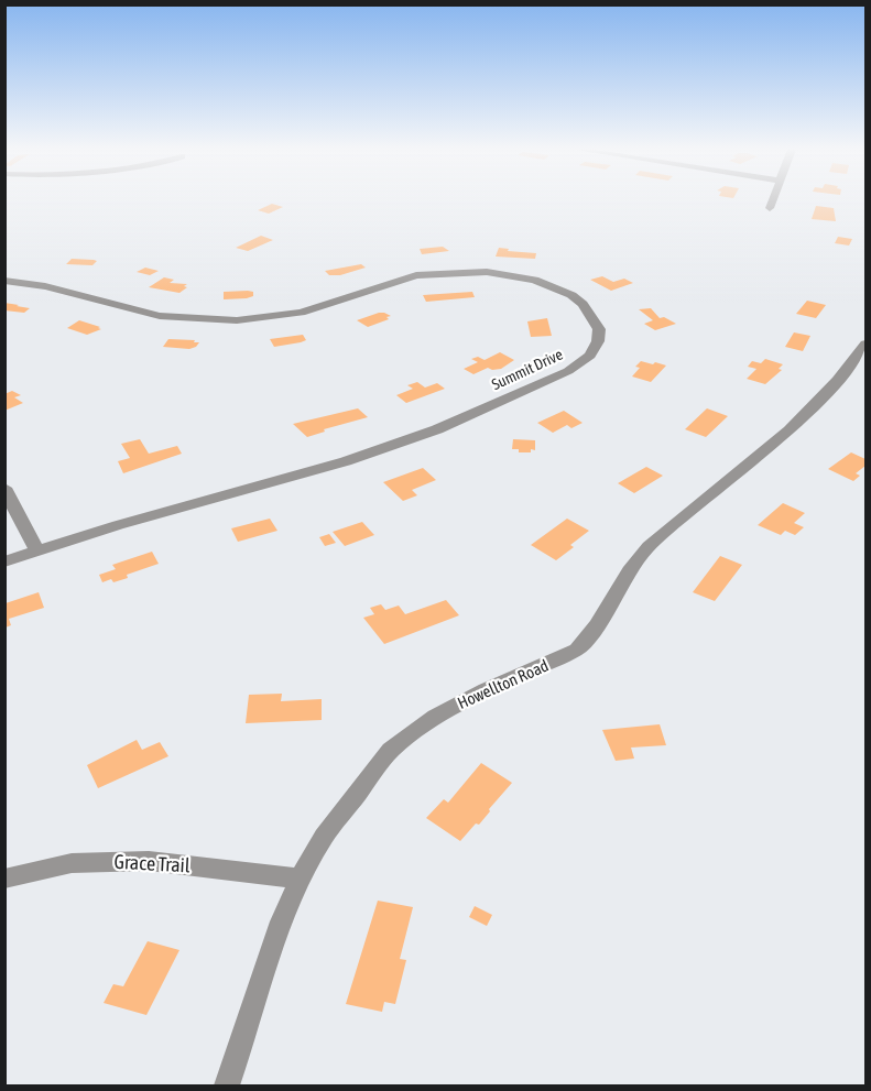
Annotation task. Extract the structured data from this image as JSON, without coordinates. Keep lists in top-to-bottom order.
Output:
{
  "streets": {
    "street": ["Summit Drive", "Howellton Road", "Grace Trail"]
  },
  "crossings": [
    ["Howellton Road", "Grace Trail"]
  ]
}
